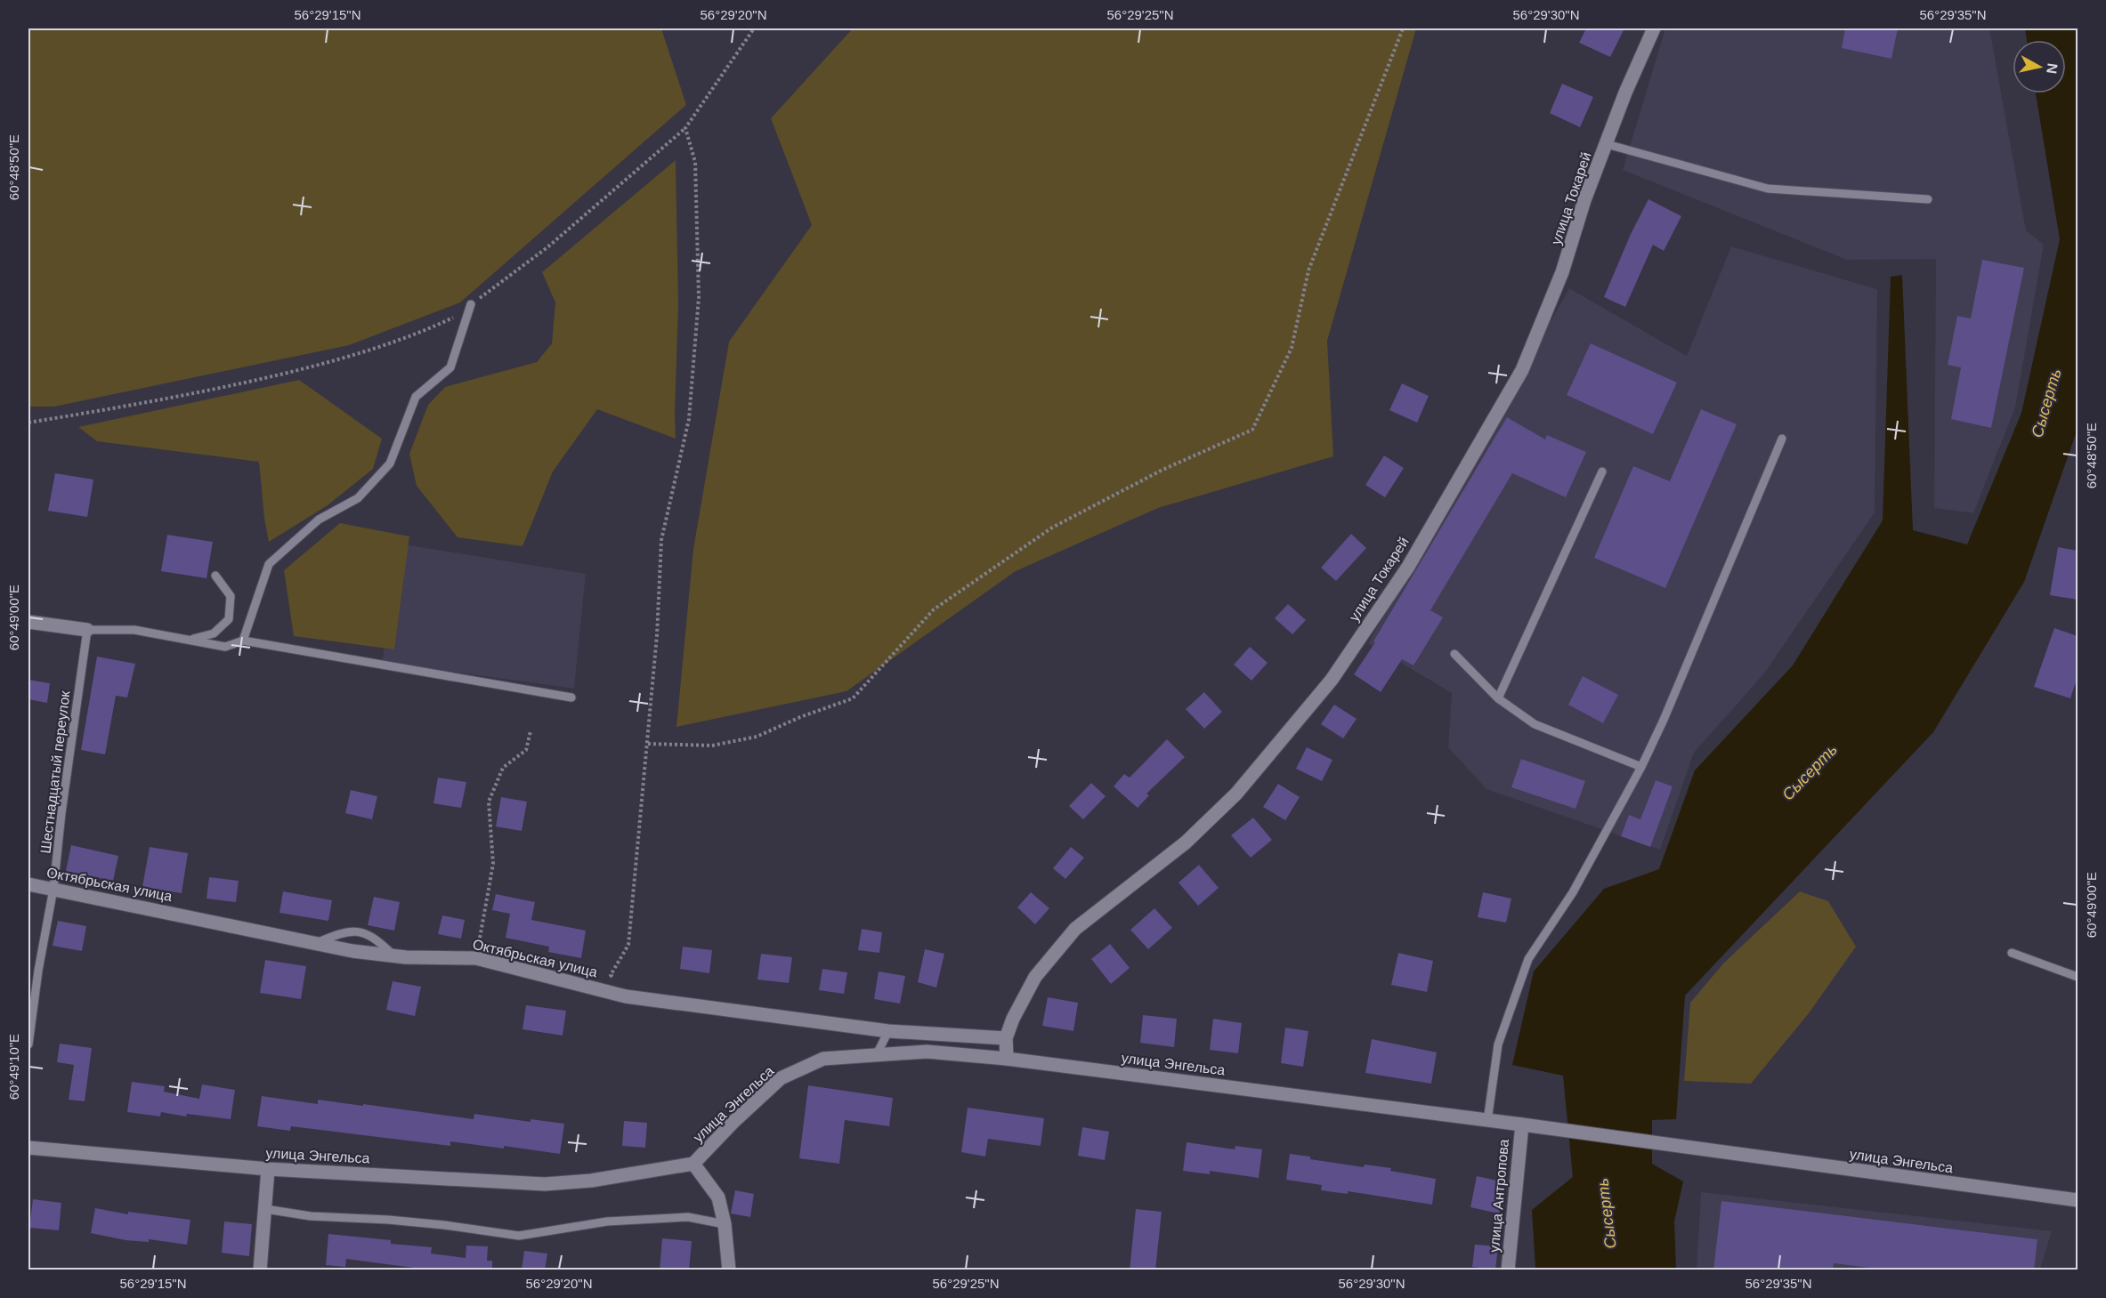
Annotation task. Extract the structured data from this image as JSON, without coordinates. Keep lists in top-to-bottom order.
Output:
{
  "streets": {
    "street": [
      "улица Токарей",
      "Октябрьская улица",
      "улица Энгельса",
      "улица Антропова"
    ],
    "lane": ["Шестнадцатый переулок"]
  },
  "crossings": [
    ["улица Токарей", "Октябрьская улица"],
    ["улица Токарей", "улица Энгельса"],
    ["Шестнадцатый переулок", "Октябрьская улица"],
    ["улица Энгельса", "улица Антропова"]
  ],
  "water": ["Сысерть"],
  "north": "right",
  "coordinates": [
    "56°29'15\"N",
    "56°29'20\"N",
    "56°29'25\"N",
    "56°29'30\"N",
    "56°29'35\"N",
    "60°48'50\"E",
    "60°49'00\"E",
    "60°49'10\"E"
  ]
}
